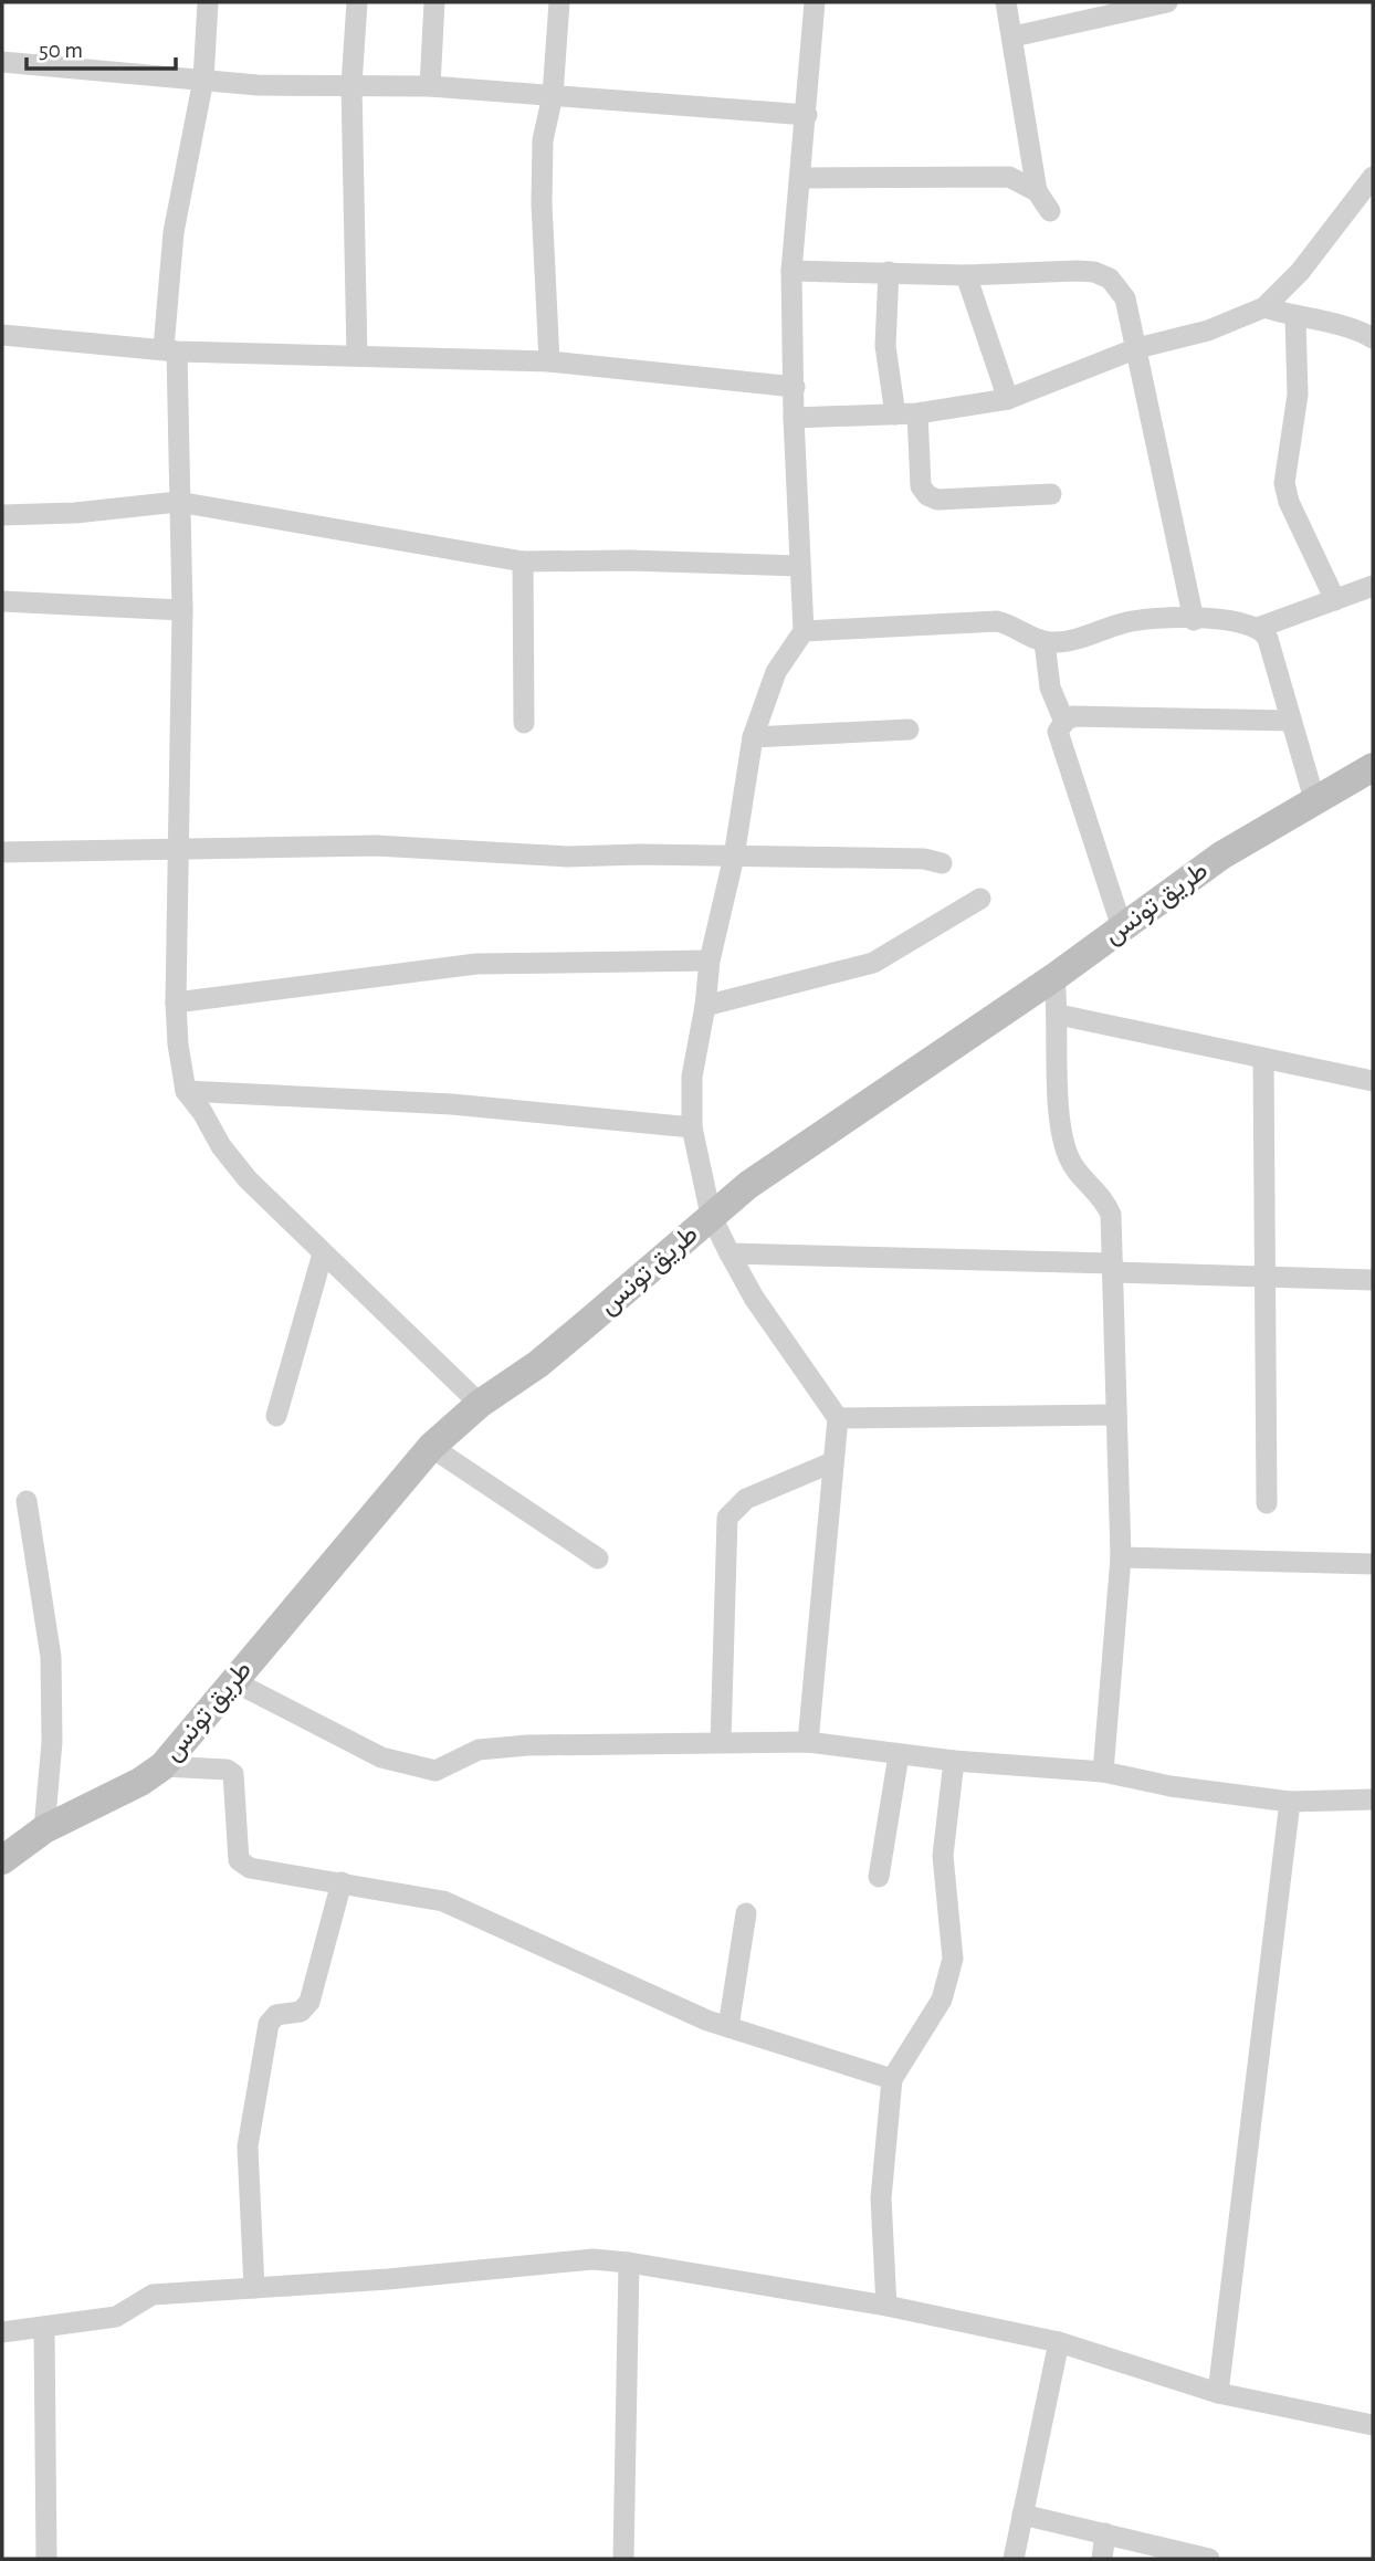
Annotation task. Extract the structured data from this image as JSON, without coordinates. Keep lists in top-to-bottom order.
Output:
{
  "streets": {
    "main road": ["طريق تونس"]
  },
  "scale_bar": "50 m"
}
